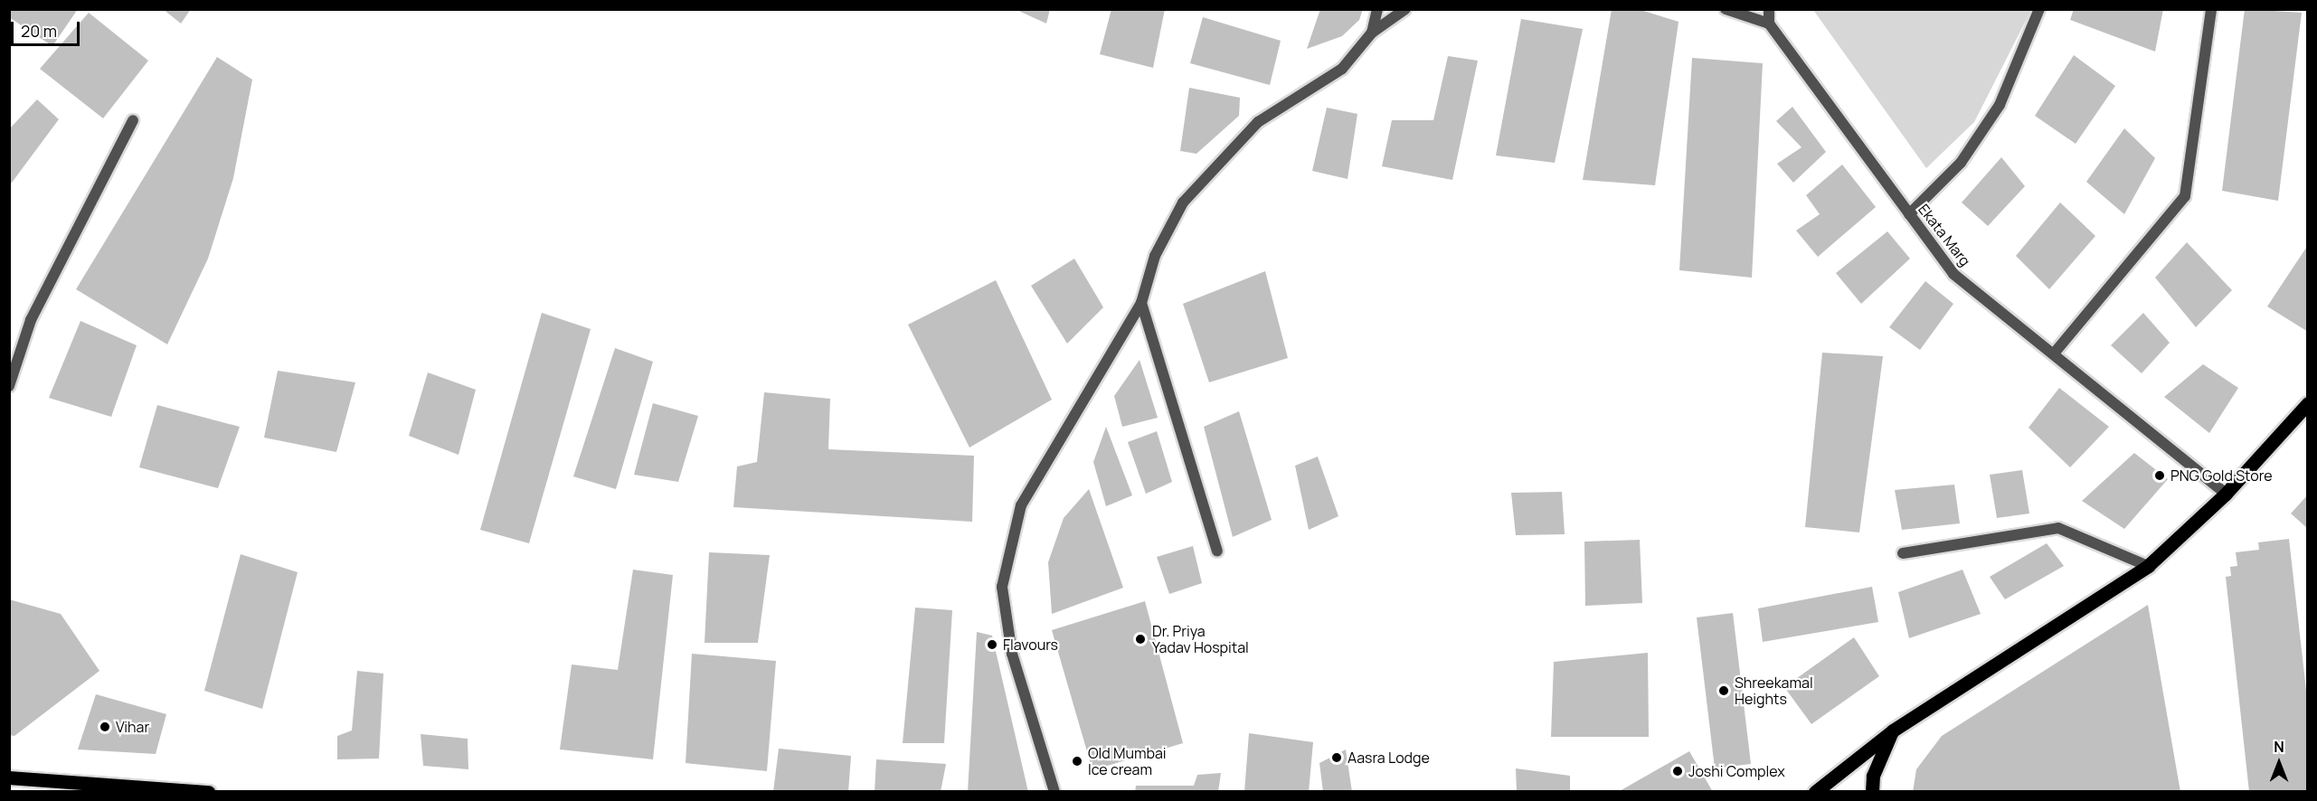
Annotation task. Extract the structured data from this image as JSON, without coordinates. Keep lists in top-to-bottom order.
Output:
{
  "streets": {
    "street": ["Ekata Marg"]
  },
  "places": [
    "PNG Gold Store",
    "Dr. Priya Yadav Hospital",
    "Flavours",
    "Shreekamal Heights",
    "Vihar",
    "Aasra Lodge",
    "Old Mumbai Ice cream",
    "Joshi Complex"
  ],
  "scale_bar": "20 m",
  "north": "top"
}
